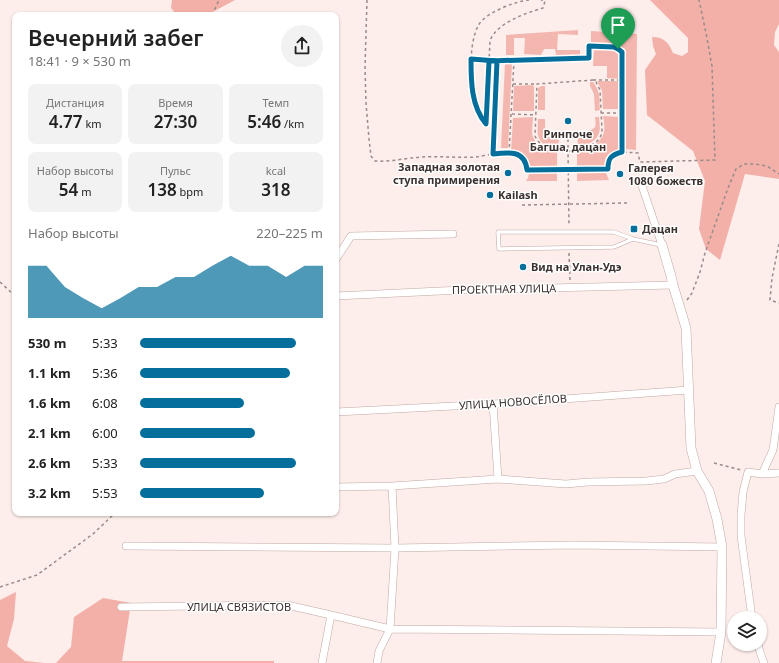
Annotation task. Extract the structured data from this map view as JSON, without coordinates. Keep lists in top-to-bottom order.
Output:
{
  "streets": {
    "street": ["ПРОЕКТНАЯ УЛИЦА", "УЛИЦА НОВОСЁЛОВ", "УЛИЦА СВЯЗИСТОВ"]
  },
  "places": {
    "other": [
      "Ринпоче Багша, дацан",
      "Западная золотая ступа примирения",
      "Галерея 1080 божеств",
      "Kailash",
      "Вид на Улан-Удэ"
    ],
    "transit": ["Дацан"]
  },
  "page": {
    "heading": ["Вечерний забег", "18:41 · 9 × 530 m"],
    "stats": [
      ["Дистанция", "4.77 km"],
      ["Время", "27:30"],
      ["Темп", "5:46 /km"],
      ["Набор высоты", "54 m"],
      ["Пульс", "138 bpm"],
      ["kcal", "318"]
    ],
    "chart": ["Набор высоты", "220–225 m"],
    "list": [
      {
        "name": "530 m",
        "note": "5:33"
      },
      {
        "name": "1.1 km",
        "note": "5:36"
      },
      {
        "name": "1.6 km",
        "note": "6:08"
      },
      {
        "name": "2.1 km",
        "note": "6:00"
      },
      {
        "name": "2.6 km",
        "note": "5:33"
      },
      {
        "name": "3.2 km",
        "note": "5:53"
      }
    ]
  }
}
